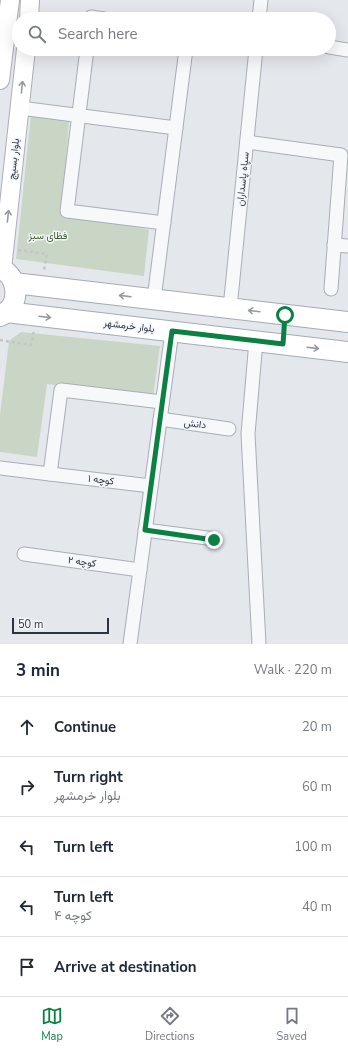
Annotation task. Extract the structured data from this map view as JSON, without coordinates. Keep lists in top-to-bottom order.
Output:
{
  "streets": {
    "main road": ["بلوار بسیج", "بلوار خرمشهر"],
    "street": [
      "سپاه پاسداران",
      "دانش",
      "کوچه ۱",
      "کوچه ۲"
    ]
  },
  "one_way": ["بلوار بسیج"],
  "parks": ["فظای سبز"],
  "scale_bar": "50 m",
  "page": {
    "search": "Search here",
    "scale": "50 m",
    "heading": ["3 min", "Walk · 220 m"],
    "list": [
      ["Continue", "20 m"],
      ["Turn right", "بلوار خرمشهر", "60 m"],
      ["Turn left", "100 m"],
      ["Turn left", "کوچه ۴", "40 m"],
      "Arrive at destination"
    ],
    "nav": ["Map", "Directions", "Saved"]
  }
}
